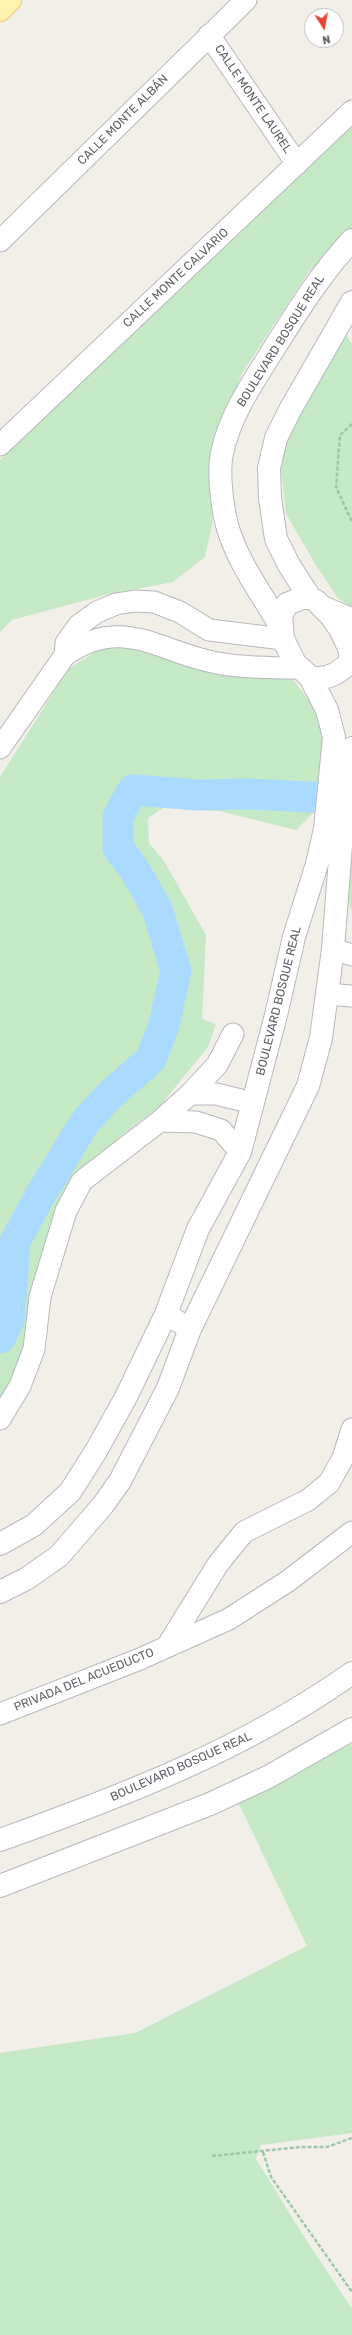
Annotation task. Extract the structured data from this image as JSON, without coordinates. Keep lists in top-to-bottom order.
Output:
{
  "streets": {
    "street": [
      "CALLE MONTE LAUREL",
      "CALLE MONTE ALBÁN",
      "CALLE MONTE CALVARIO",
      "BOULEVARD BOSQUE REAL",
      "PRIVADA DEL ACUEDUCTO"
    ]
  },
  "crossings": [
    ["CALLE MONTE LAUREL", "CALLE MONTE ALBÁN"],
    ["CALLE MONTE LAUREL", "CALLE MONTE CALVARIO"]
  ],
  "north": "bottom"
}
